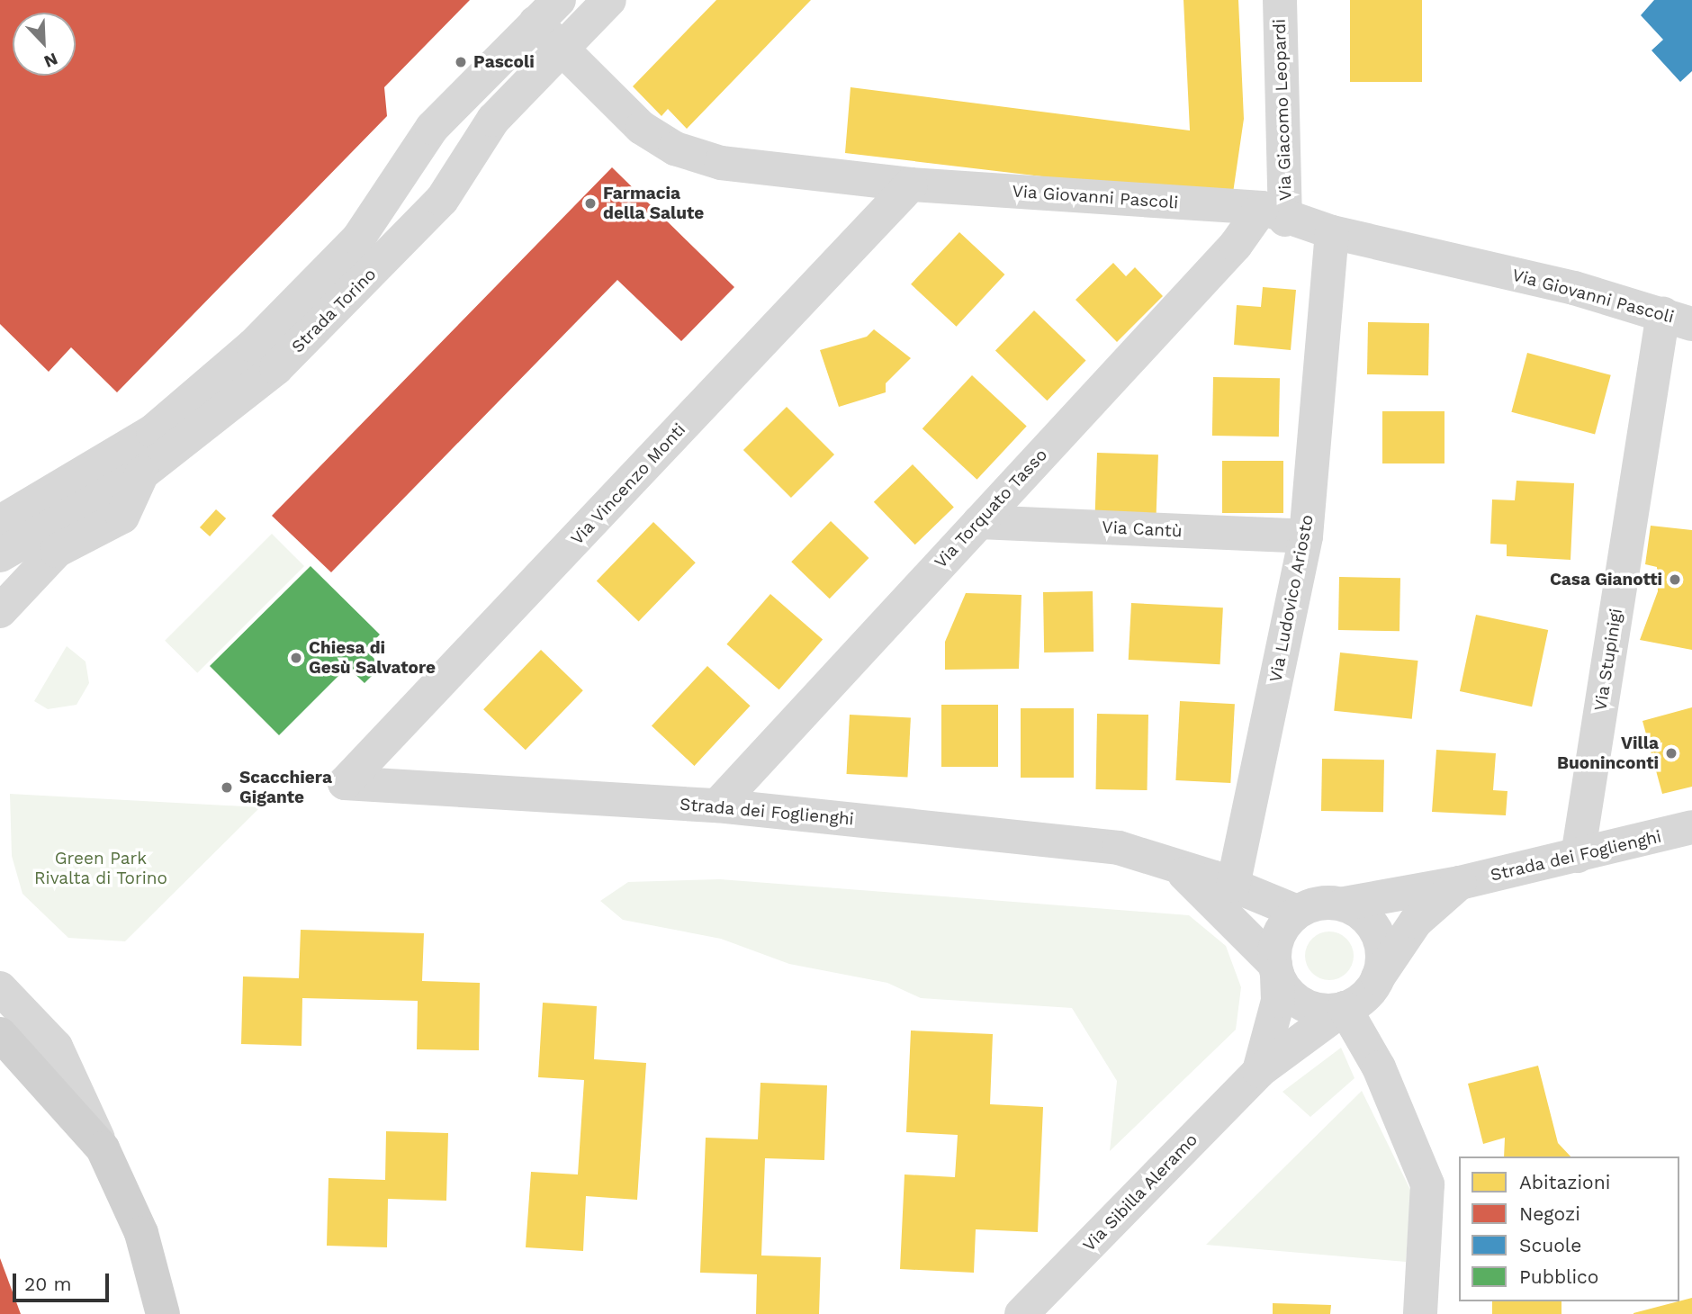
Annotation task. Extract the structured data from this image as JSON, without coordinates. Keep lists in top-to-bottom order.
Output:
{
  "streets": {
    "street": [
      "Via Giacomo Leopardi",
      "Via Giovanni Pascoli",
      "Strada Torino",
      "Via Vincenzo Monti",
      "Via Torquato Tasso",
      "Via Cantù",
      "Via Ludovico Ariosto",
      "Via Stupinigi",
      "Strada dei Foglienghi",
      "Via Sibilla Aleramo"
    ]
  },
  "crossings": [
    ["Via Giacomo Leopardi", "Via Giovanni Pascoli"],
    ["Via Giacomo Leopardi", "Via Torquato Tasso"],
    ["Via Giovanni Pascoli", "Strada Torino"],
    ["Via Giovanni Pascoli", "Via Vincenzo Monti"],
    ["Via Giovanni Pascoli", "Via Torquato Tasso"],
    ["Via Giovanni Pascoli", "Via Ludovico Ariosto"],
    ["Via Giovanni Pascoli", "Via Stupinigi"],
    ["Via Vincenzo Monti", "Strada dei Foglienghi"],
    ["Via Torquato Tasso", "Via Cantù"],
    ["Via Torquato Tasso", "Strada dei Foglienghi"],
    ["Via Cantù", "Via Ludovico Ariosto"],
    ["Via Ludovico Ariosto", "Strada dei Foglienghi"],
    ["Via Stupinigi", "Strada dei Foglienghi"],
    ["Strada dei Foglienghi", "Via Sibilla Aleramo"]
  ],
  "parks": ["Green Park Rivalta di Torino"],
  "places": [
    "Pascoli",
    "Farmacia della Salute",
    "Casa Gianotti",
    "Chiesa di Gesù Salvatore",
    "Villa Buoninconti",
    "Scacchiera Gigante"
  ],
  "legend": [
    "Abitazioni",
    "Negozi",
    "Scuole",
    "Pubblico"
  ],
  "scale_bar": "20 m",
  "north": "bottom right"
}
